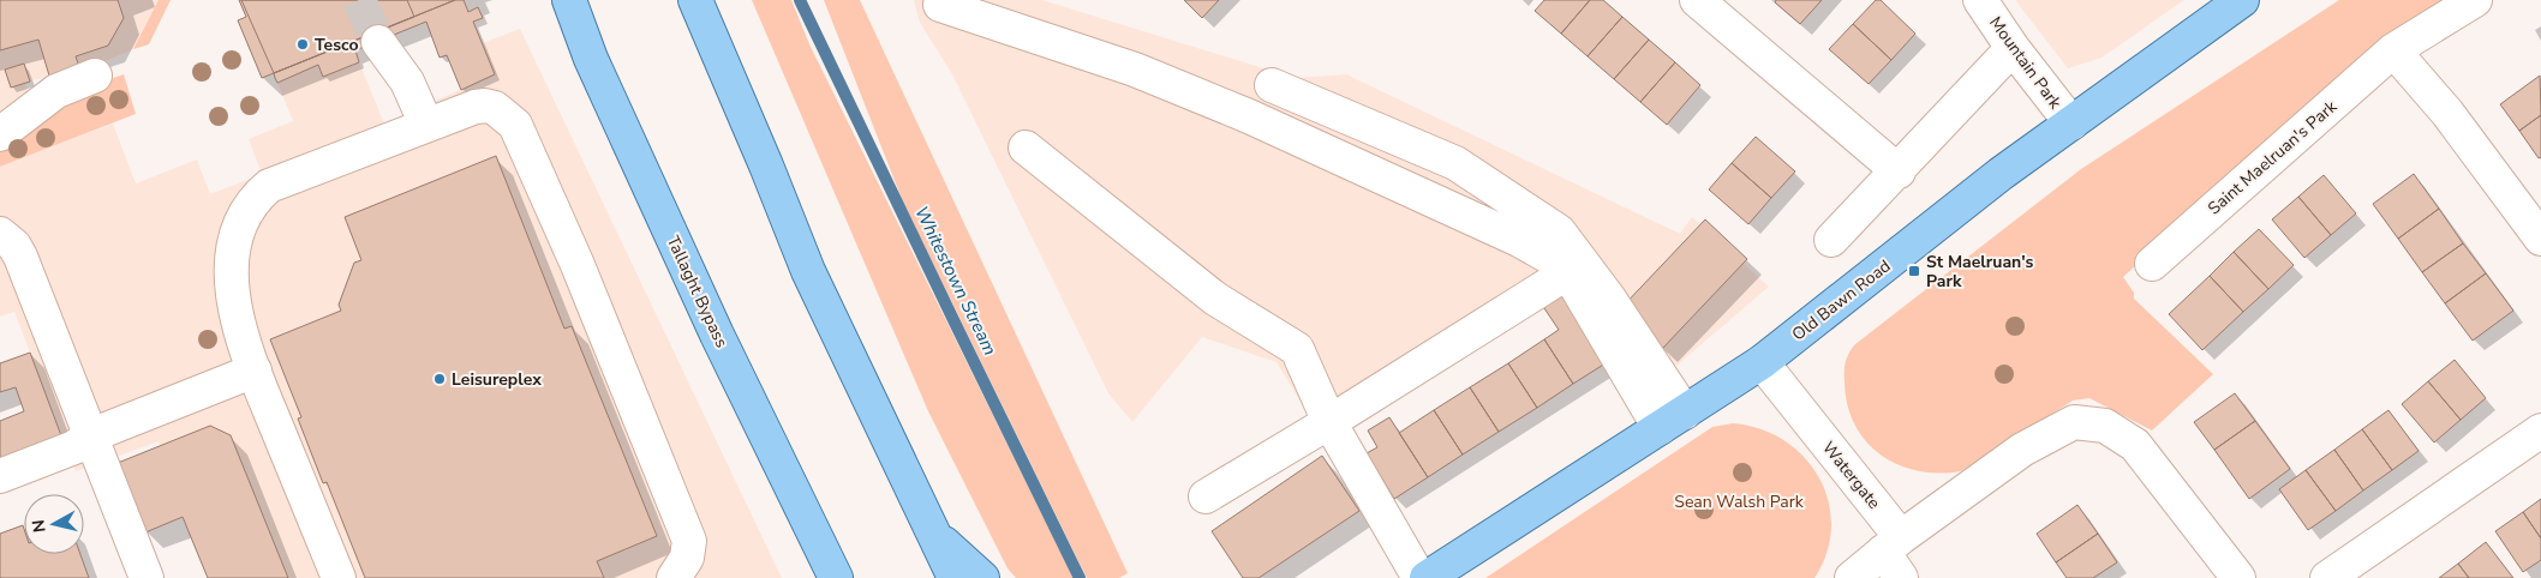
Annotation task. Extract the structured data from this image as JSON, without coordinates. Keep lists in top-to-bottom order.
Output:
{
  "streets": {
    "main road": ["Tallaght Bypass", "Old Bawn Road"],
    "street": ["Mountain Park", "Saint Maelruan's Park", "Watergate"]
  },
  "crossings": [
    ["Mountain Park", "Old Bawn Road"],
    ["Old Bawn Road", "Watergate"]
  ],
  "water": ["Whitestown Stream"],
  "parks": ["Sean Walsh Park"],
  "places": {
    "other": ["Tesco", "Leisureplex"],
    "transit": ["St Maelruan's Park"]
  },
  "north": "left"
}
